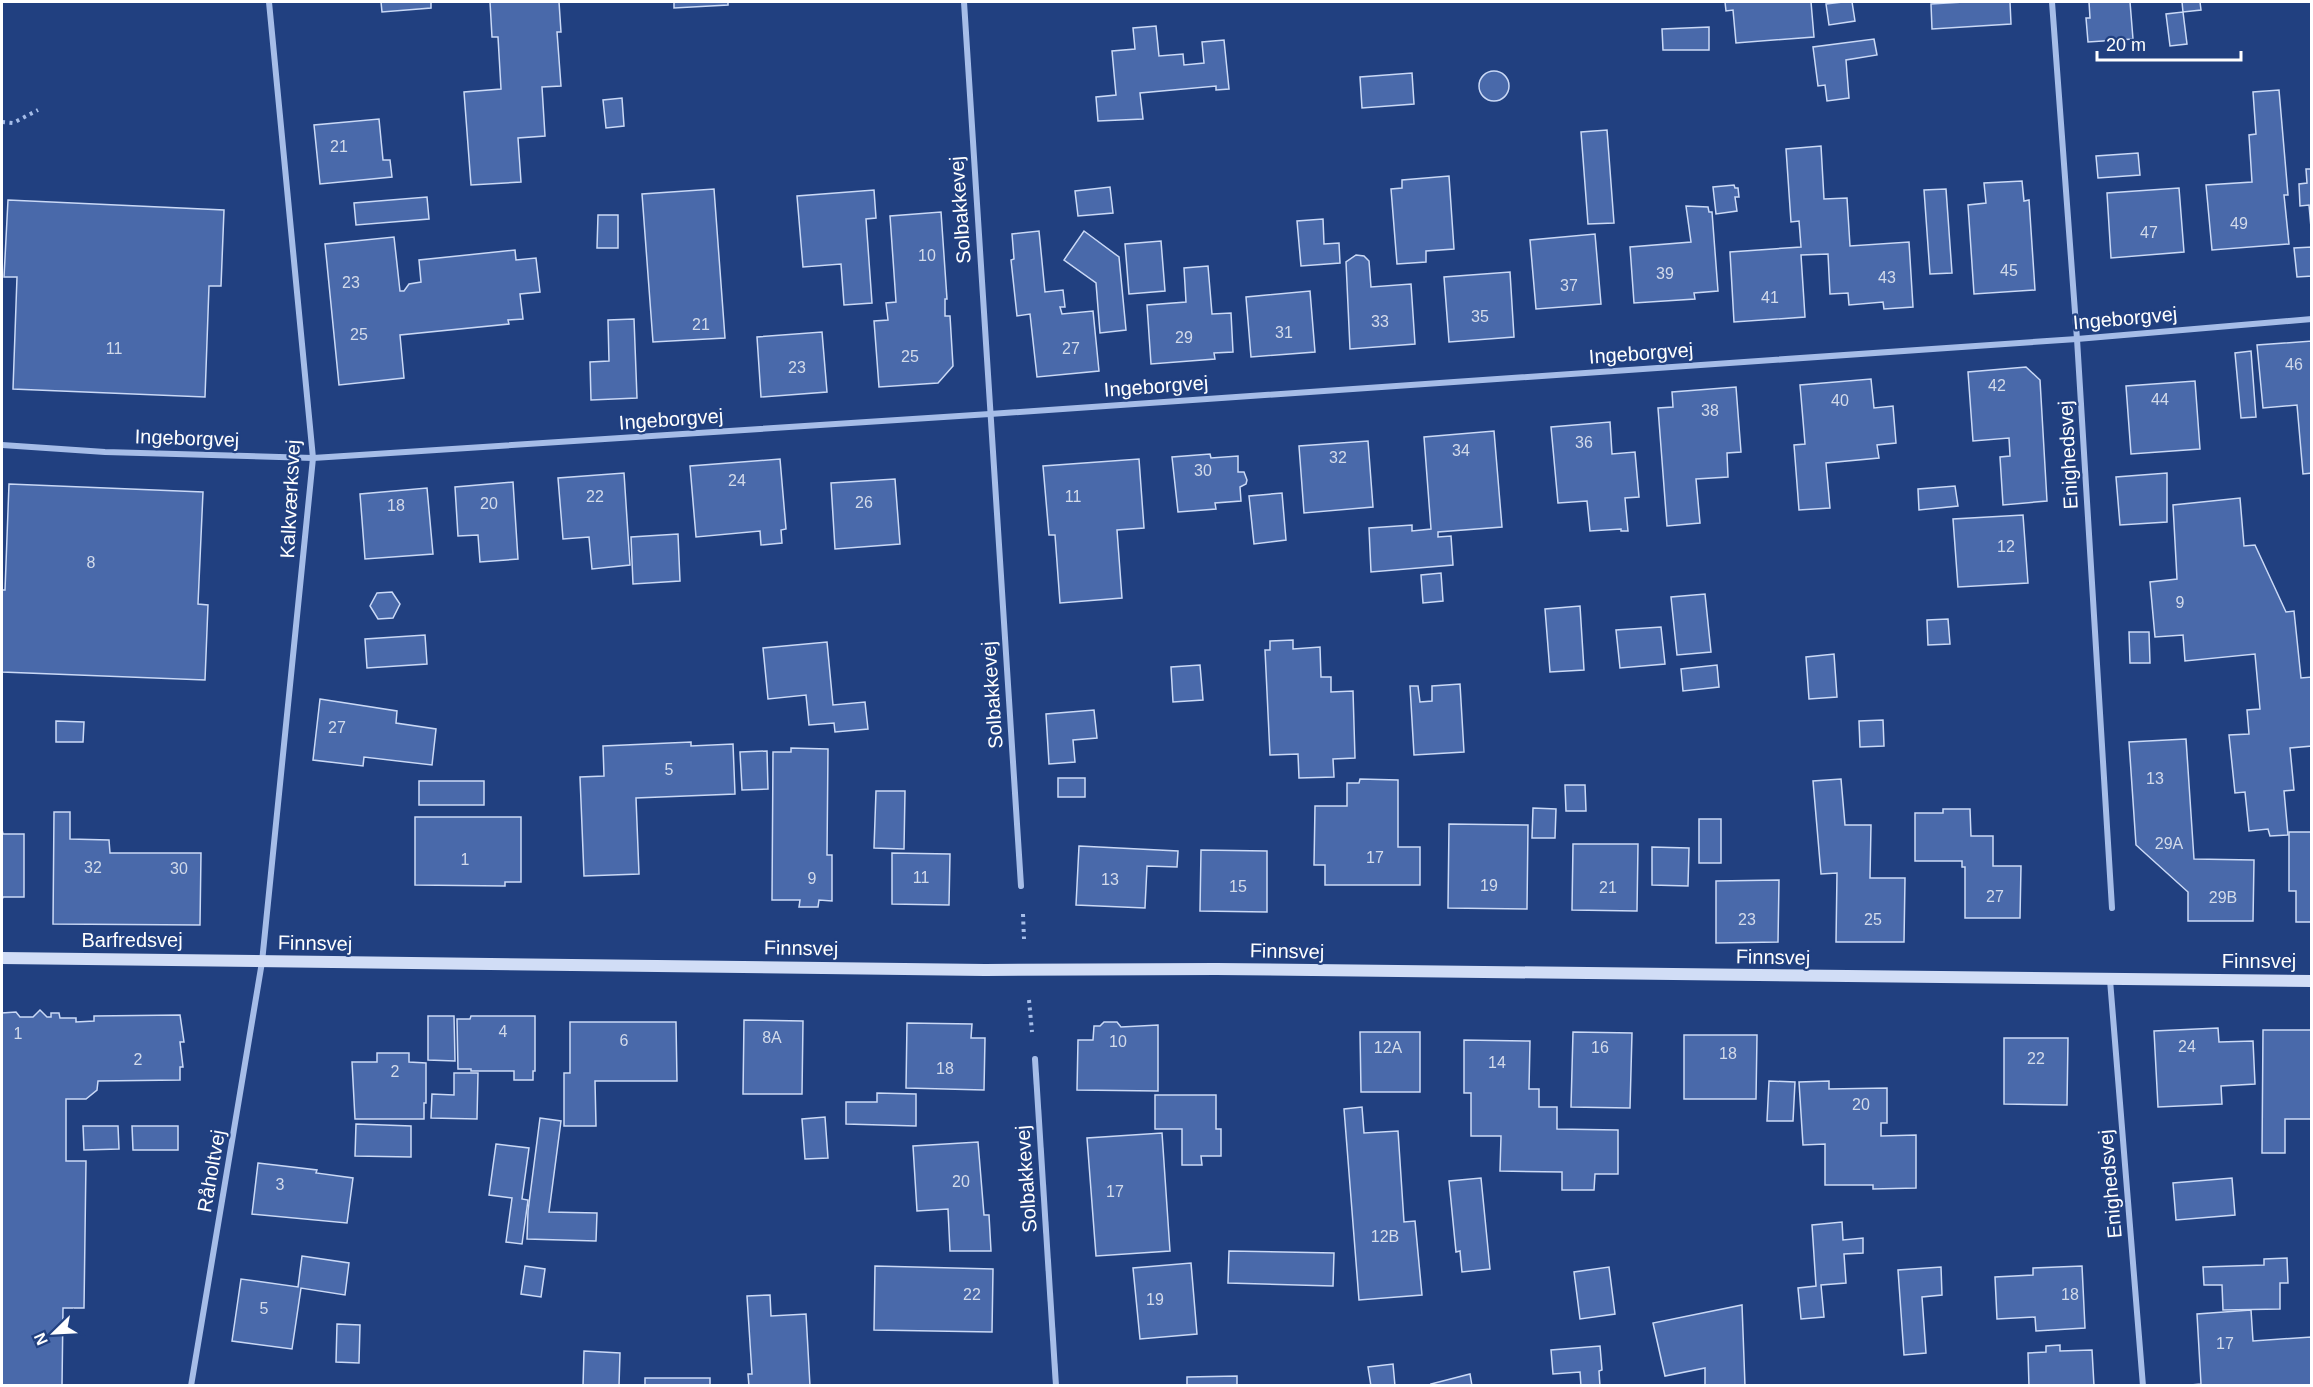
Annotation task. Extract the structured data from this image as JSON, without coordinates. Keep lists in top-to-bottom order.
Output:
{
  "streets": {
    "street": [
      "Solbakkevej",
      "Ingeborgvej",
      "Enighedsvej",
      "Kalkværksvej",
      "Barfredsvej",
      "Finnsvej",
      "Råholtvej"
    ]
  },
  "crossings": [
    ["Solbakkevej", "Ingeborgvej"],
    ["Ingeborgvej", "Enighedsvej"],
    ["Ingeborgvej", "Kalkværksvej"],
    ["Enighedsvej", "Finnsvej"],
    ["Kalkværksvej", "Barfredsvej"],
    ["Kalkværksvej", "Finnsvej"],
    ["Kalkværksvej", "Råholtvej"],
    ["Barfredsvej", "Finnsvej"],
    ["Barfredsvej", "Råholtvej"],
    ["Finnsvej", "Råholtvej"]
  ],
  "house_numbers": [
    "21",
    "49",
    "47",
    "10",
    "45",
    "39",
    "43",
    "23",
    "37",
    "41",
    "35",
    "33",
    "21",
    "31",
    "25",
    "29",
    "11",
    "27",
    "25",
    "46",
    "23",
    "42",
    "44",
    "40",
    "38",
    "36",
    "34",
    "32",
    "30",
    "24",
    "22",
    "11",
    "26",
    "20",
    "18",
    "12",
    "8",
    "9",
    "27",
    "5",
    "13",
    "29A",
    "17",
    "1",
    "32",
    "30",
    "11",
    "9",
    "13",
    "19",
    "15",
    "21",
    "27",
    "29B",
    "23",
    "25",
    "4",
    "1",
    "8A",
    "6",
    "10",
    "24",
    "12A",
    "16",
    "18",
    "22",
    "2",
    "14",
    "18",
    "2",
    "20",
    "20",
    "3",
    "17",
    "12B",
    "22",
    "18",
    "19",
    "5",
    "17"
  ],
  "scale_bar": "20 m",
  "north": "bottom left"
}
